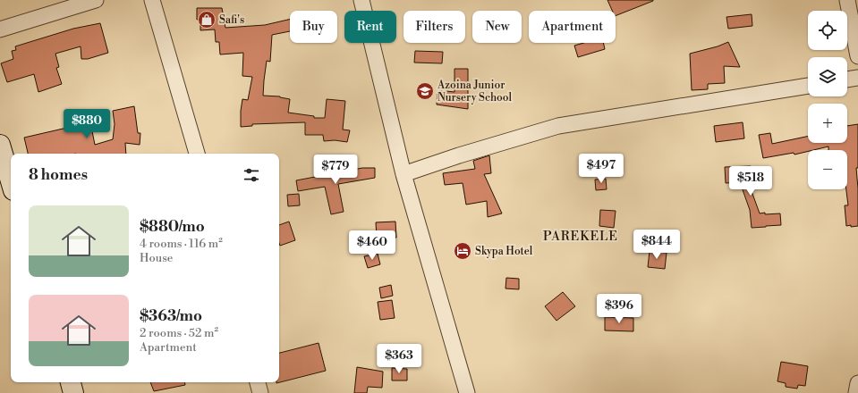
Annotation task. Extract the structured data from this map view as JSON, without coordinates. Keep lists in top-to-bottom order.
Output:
{
  "districts": ["PAREKELE"],
  "places": {
    "shop": ["Safi's"],
    "school or university": ["Azoina Junior Nursery School"],
    "hotel": ["Skypa Hotel"]
  },
  "page": {
    "map_buttons": ["+", "−"],
    "chip": [
      "Buy",
      "Rent",
      "Filters",
      "New",
      "Apartment"
    ],
    "price": [
      "$880",
      "$497",
      "$779",
      "$518",
      "$844",
      "$460",
      "$396",
      "$363"
    ],
    "heading": "8 homes",
    "list": [
      {
        "name": "$880/mo",
        "note": "4 rooms · 116 m² · House"
      },
      {
        "name": "$363/mo",
        "note": "2 rooms · 52 m² · Apartment"
      }
    ]
  }
}
